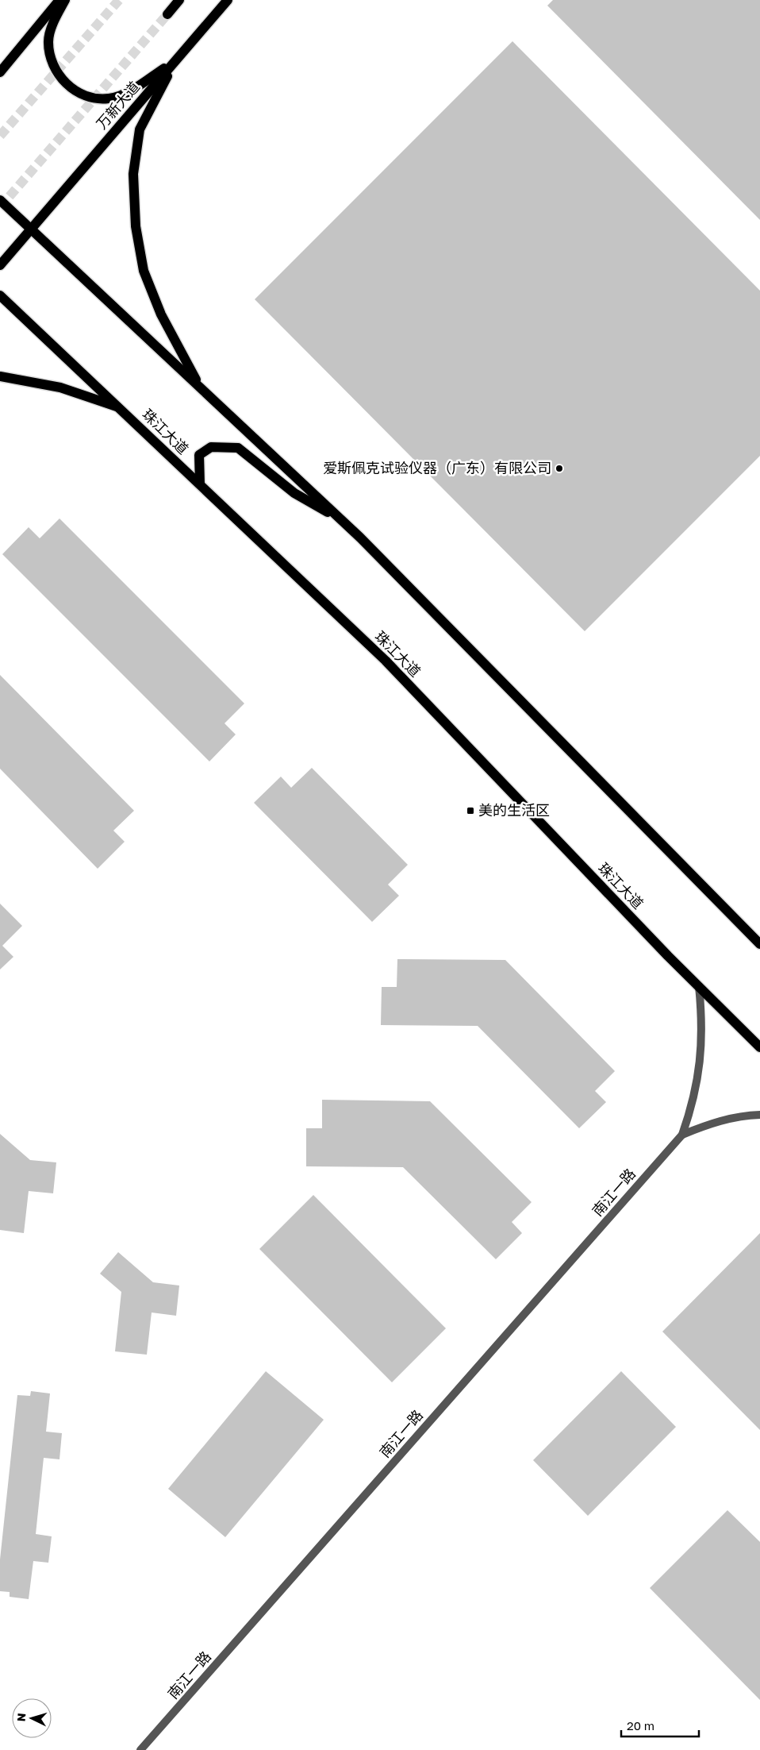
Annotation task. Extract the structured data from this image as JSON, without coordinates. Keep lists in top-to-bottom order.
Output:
{
  "streets": {
    "main road": ["万新大道", "珠江大道"],
    "street": ["南江一路"]
  },
  "places": {
    "other": ["爱斯佩克试验仪器（广东）有限公司"],
    "transit": ["美的生活区"]
  },
  "scale_bar": "20 m",
  "north": "left"
}
